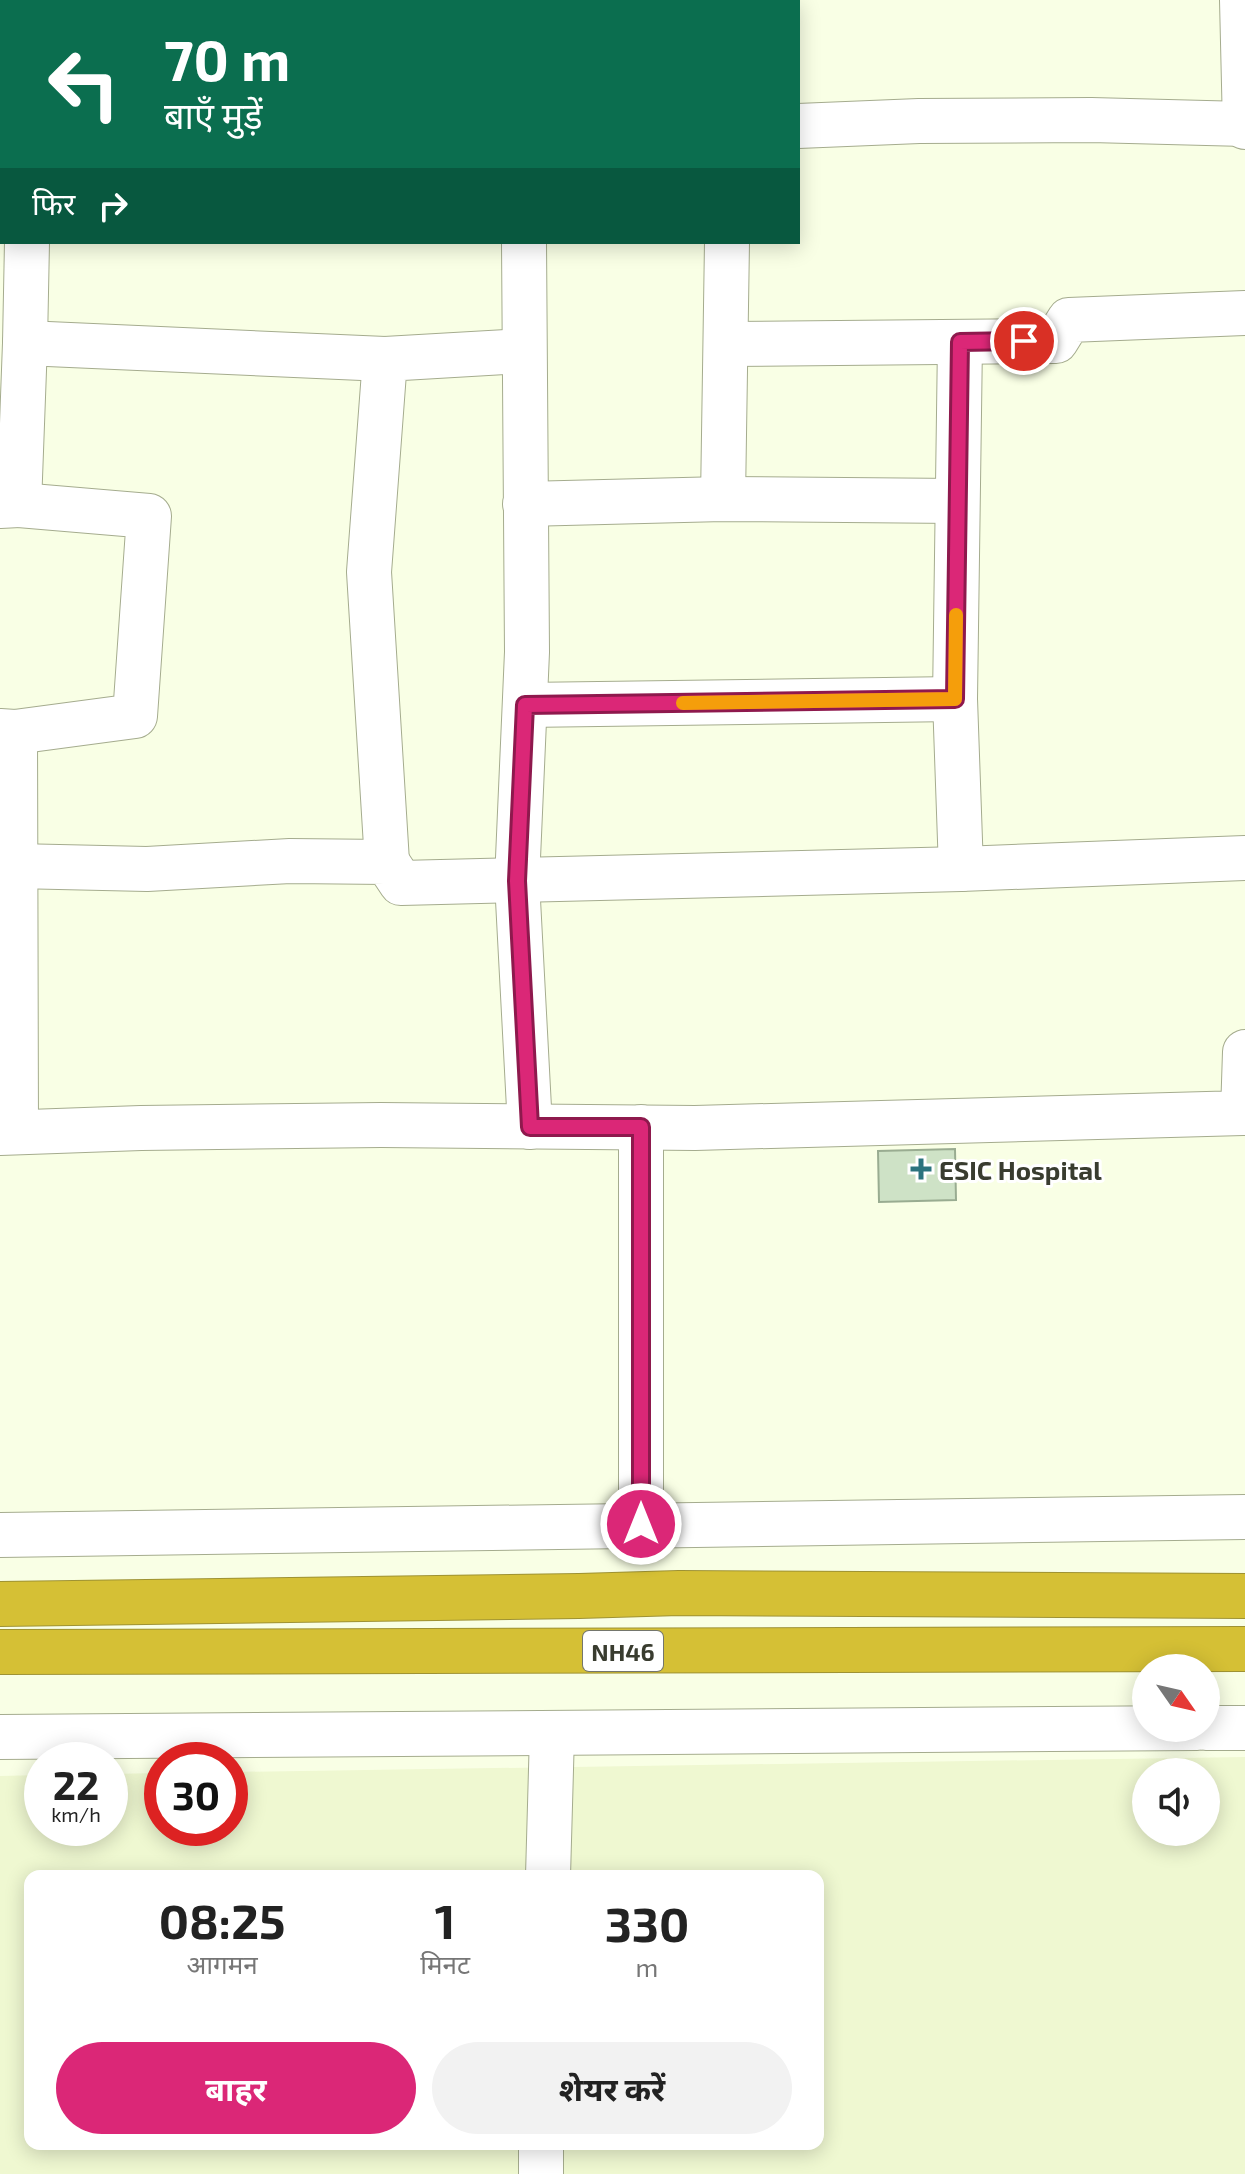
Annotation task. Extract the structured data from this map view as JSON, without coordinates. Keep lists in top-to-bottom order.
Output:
{
  "streets": {
    "highway": ["NH46"]
  },
  "places": {
    "health": ["ESIC Hospital"]
  },
  "north": "bottom right",
  "page": {
    "turn": ["70 m", "बाएँ मुड़ें"],
    "then": "फिर",
    "speed": "22 km/h",
    "limit": "30",
    "eta": [
      "08:25",
      "आगमन",
      "1",
      "मिनट",
      "330",
      "m"
    ],
    "buttons": ["बाहर", "शेयर करें"]
  }
}
